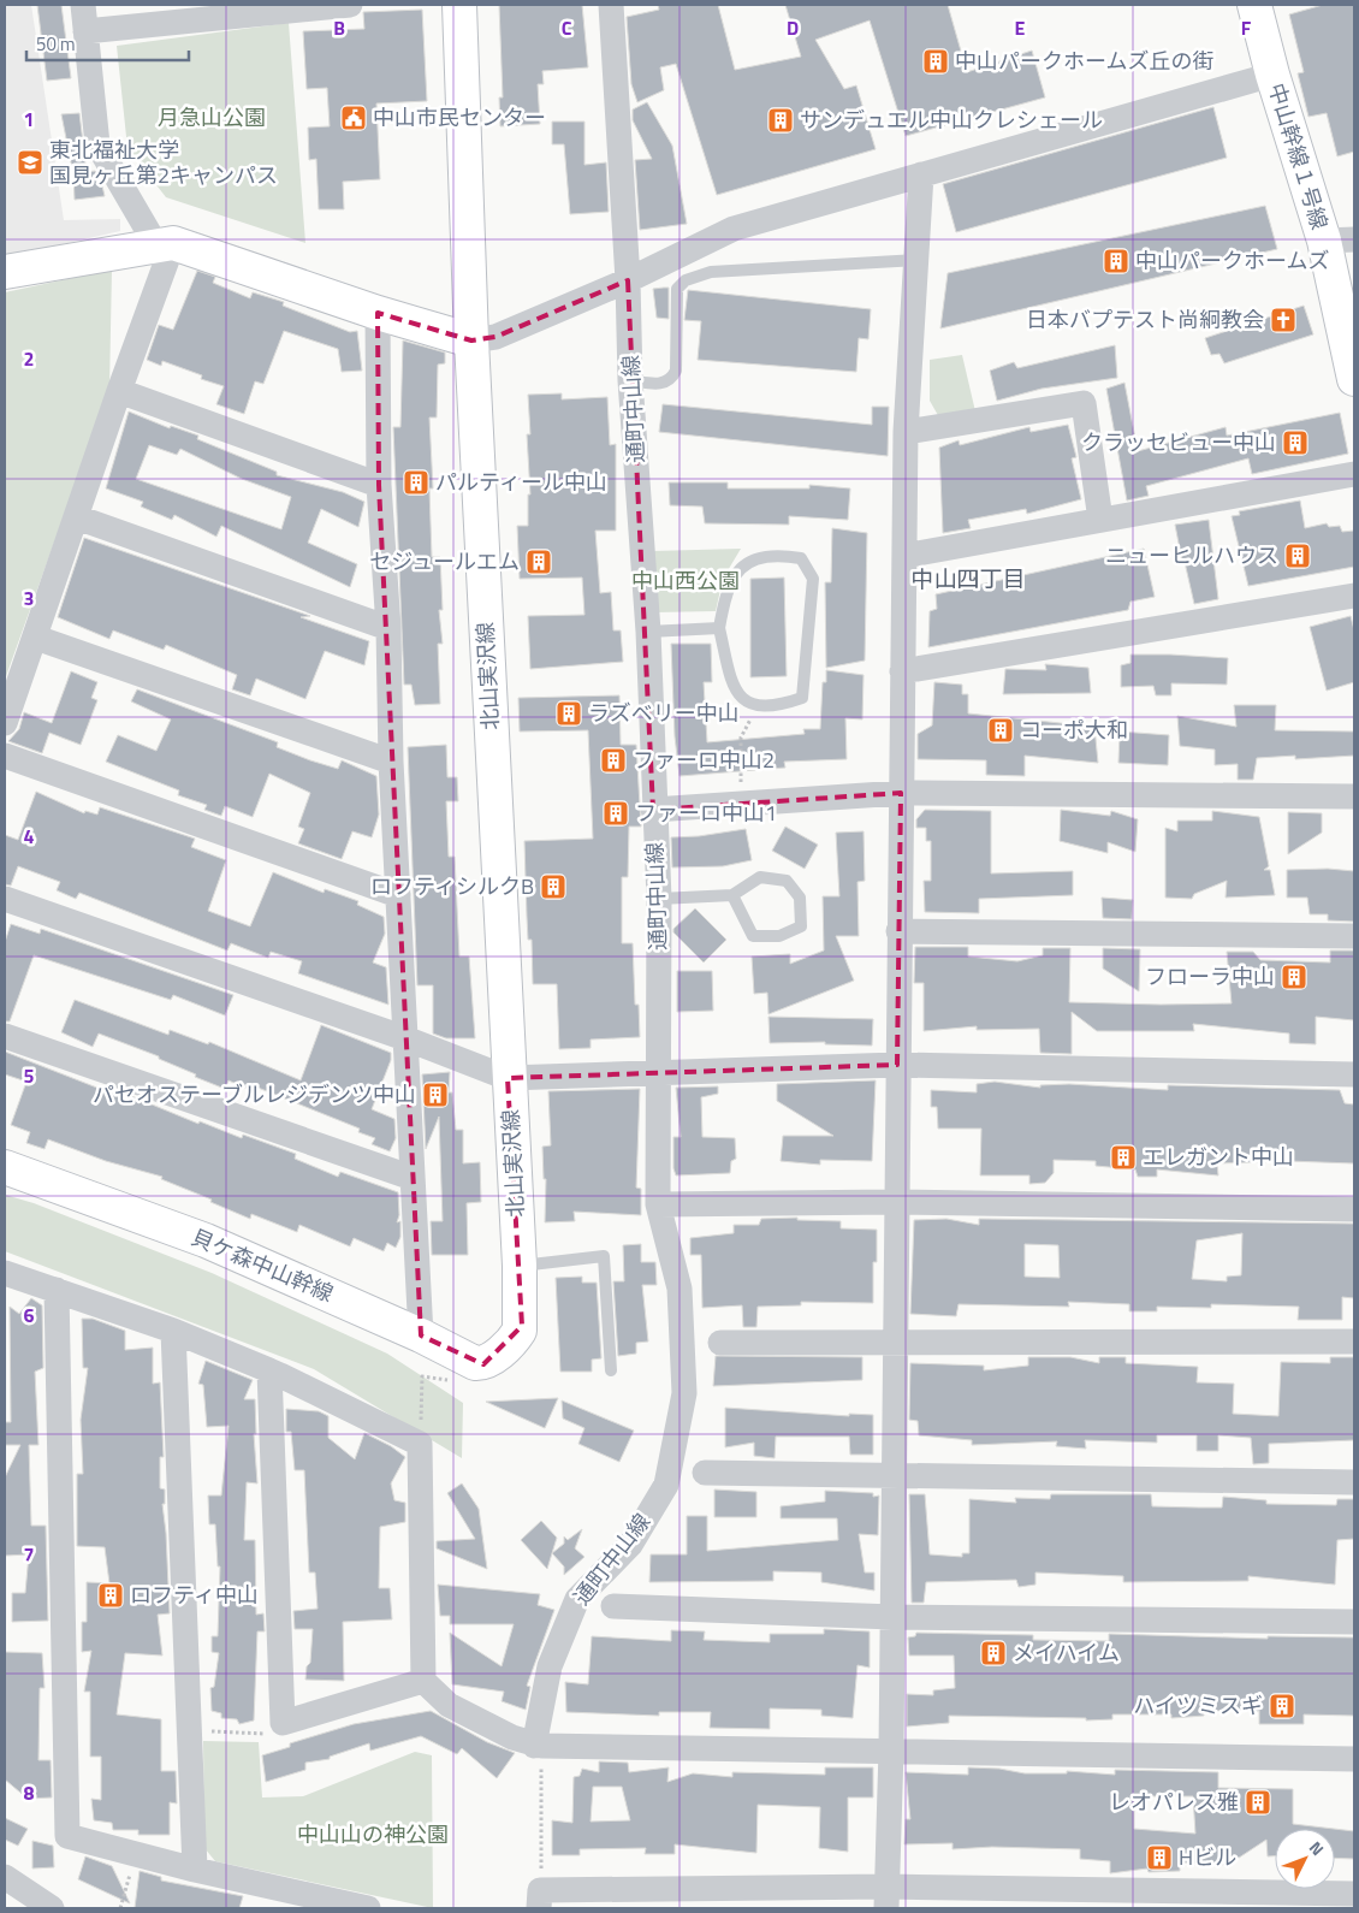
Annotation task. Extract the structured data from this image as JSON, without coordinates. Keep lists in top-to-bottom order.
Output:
{
  "streets": {
    "street": [
      "中山幹線１号線",
      "通町中山線",
      "北山実沢線",
      "貝ケ森中山幹線"
    ]
  },
  "crossings": [
    ["北山実沢線", "貝ケ森中山幹線"]
  ],
  "districts": ["中山四丁目"],
  "parks": ["月急山公園", "中山西公園", "中山山の神公園"],
  "places": {
    "building": [
      "中山パークホームズ丘の街",
      "サンデュエル中山クレシェール",
      "中山パークホームズ",
      "クラッセビュー中山",
      "パルティール中山",
      "ニューヒルハウス",
      "セジュールエム",
      "ラズベリー中山",
      "コーポ大和",
      "ファーロ中山2",
      "ファーロ中山1",
      "ロフティシルクB",
      "フローラ中山",
      "パセオステーブルレジデンツ中山",
      "エレガント中山",
      "ロフティ中山",
      "メイハイム",
      "ハイツミスギ",
      "レオパレス雅",
      "Hビル"
    ],
    "public building": ["中山市民センター"],
    "school or university": ["東北福祉大学 国見ヶ丘第2キャンパス"],
    "church": ["日本バプテスト尚絅教会"]
  },
  "scale_bar": "50 m",
  "north": "top right",
  "grid": {
    "columns": [
      "B",
      "C",
      "D",
      "E",
      "F"
    ],
    "rows": [
      "1",
      "2",
      "3",
      "4",
      "5",
      "6",
      "7",
      "8"
    ]
  }
}
